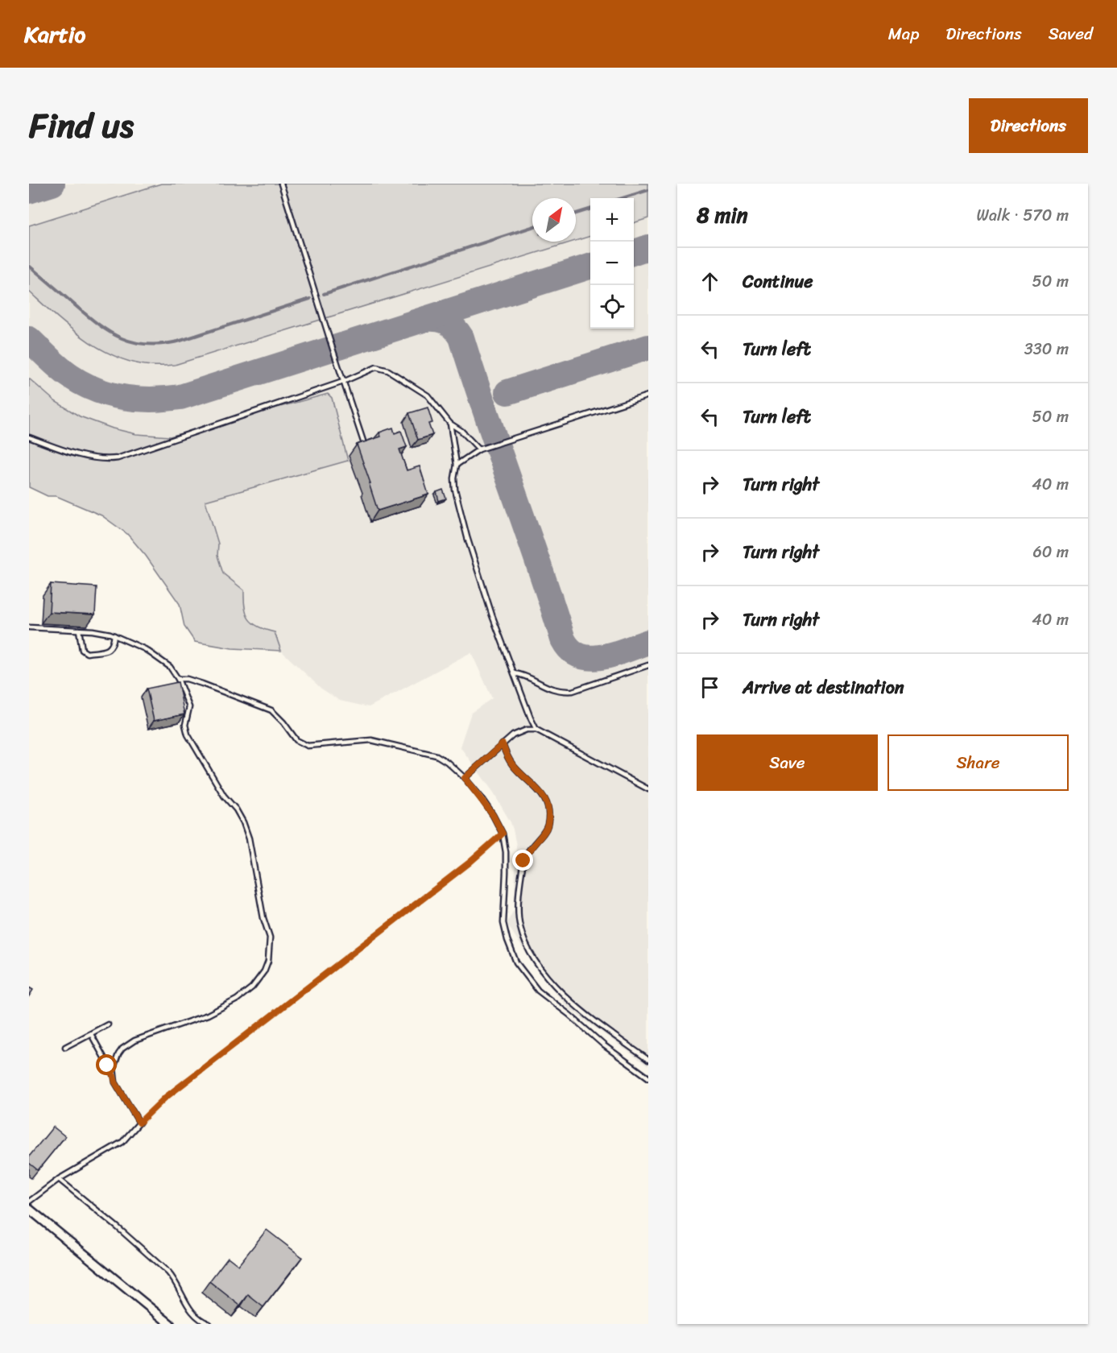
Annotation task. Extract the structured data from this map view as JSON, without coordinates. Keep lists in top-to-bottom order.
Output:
{
  "north": "top right",
  "page": {
    "header": "Kartio",
    "nav": ["Map", "Directions", "Saved"],
    "title": "Find us",
    "buttons": [
      "Directions",
      ["Save", "Share"]
    ],
    "heading": ["8 min", "Walk · 570 m"],
    "map_buttons": ["+", "−"],
    "list": [
      ["Continue", "50 m"],
      ["Turn left", "330 m"],
      ["Turn left", "50 m"],
      ["Turn right", "40 m"],
      ["Turn right", "60 m"],
      ["Turn right", "40 m"],
      "Arrive at destination"
    ]
  }
}
